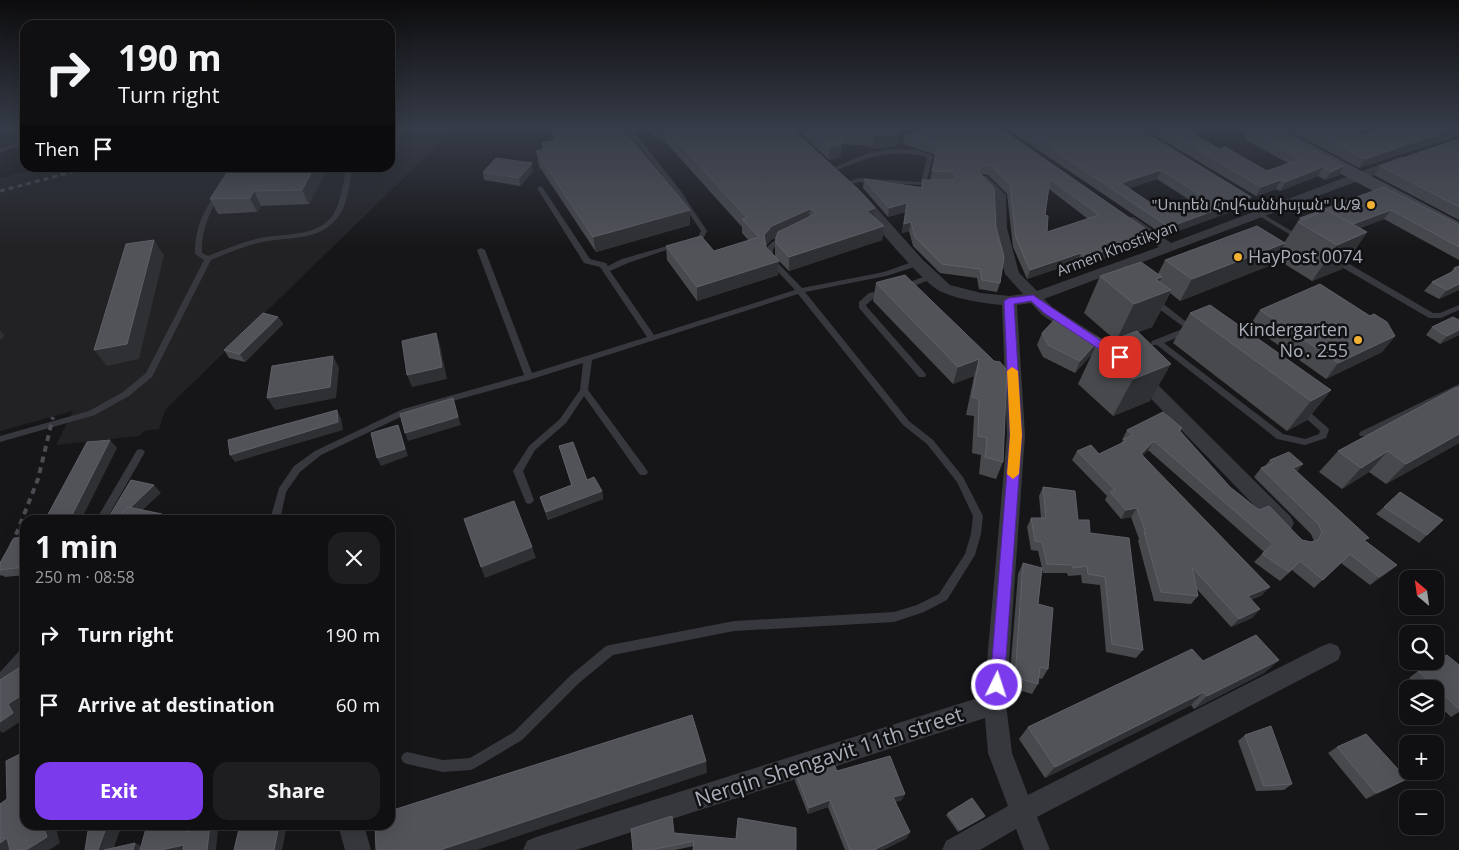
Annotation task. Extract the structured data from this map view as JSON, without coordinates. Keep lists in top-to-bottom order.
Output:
{
  "streets": {
    "street": ["Armen Khostikyan", "Nerqin Shengavit 11th street"]
  },
  "places": ["\"Սուրեն Հովհաննիսյան\" Ա/Ձ", "HayPost 0074", "Kindergarten Nօ․ 255"],
  "north": "top left",
  "page": {
    "turn": ["190 m", "Turn right"],
    "then": "Then",
    "heading": ["1 min", "250 m · 08:58"],
    "map_buttons": ["+", "−"],
    "list": [
      {
        "name": "Turn right",
        "value": "190 m"
      },
      {
        "name": "Arrive at destination",
        "value": "60 m"
      }
    ],
    "buttons": ["Exit", "Share"]
  }
}
